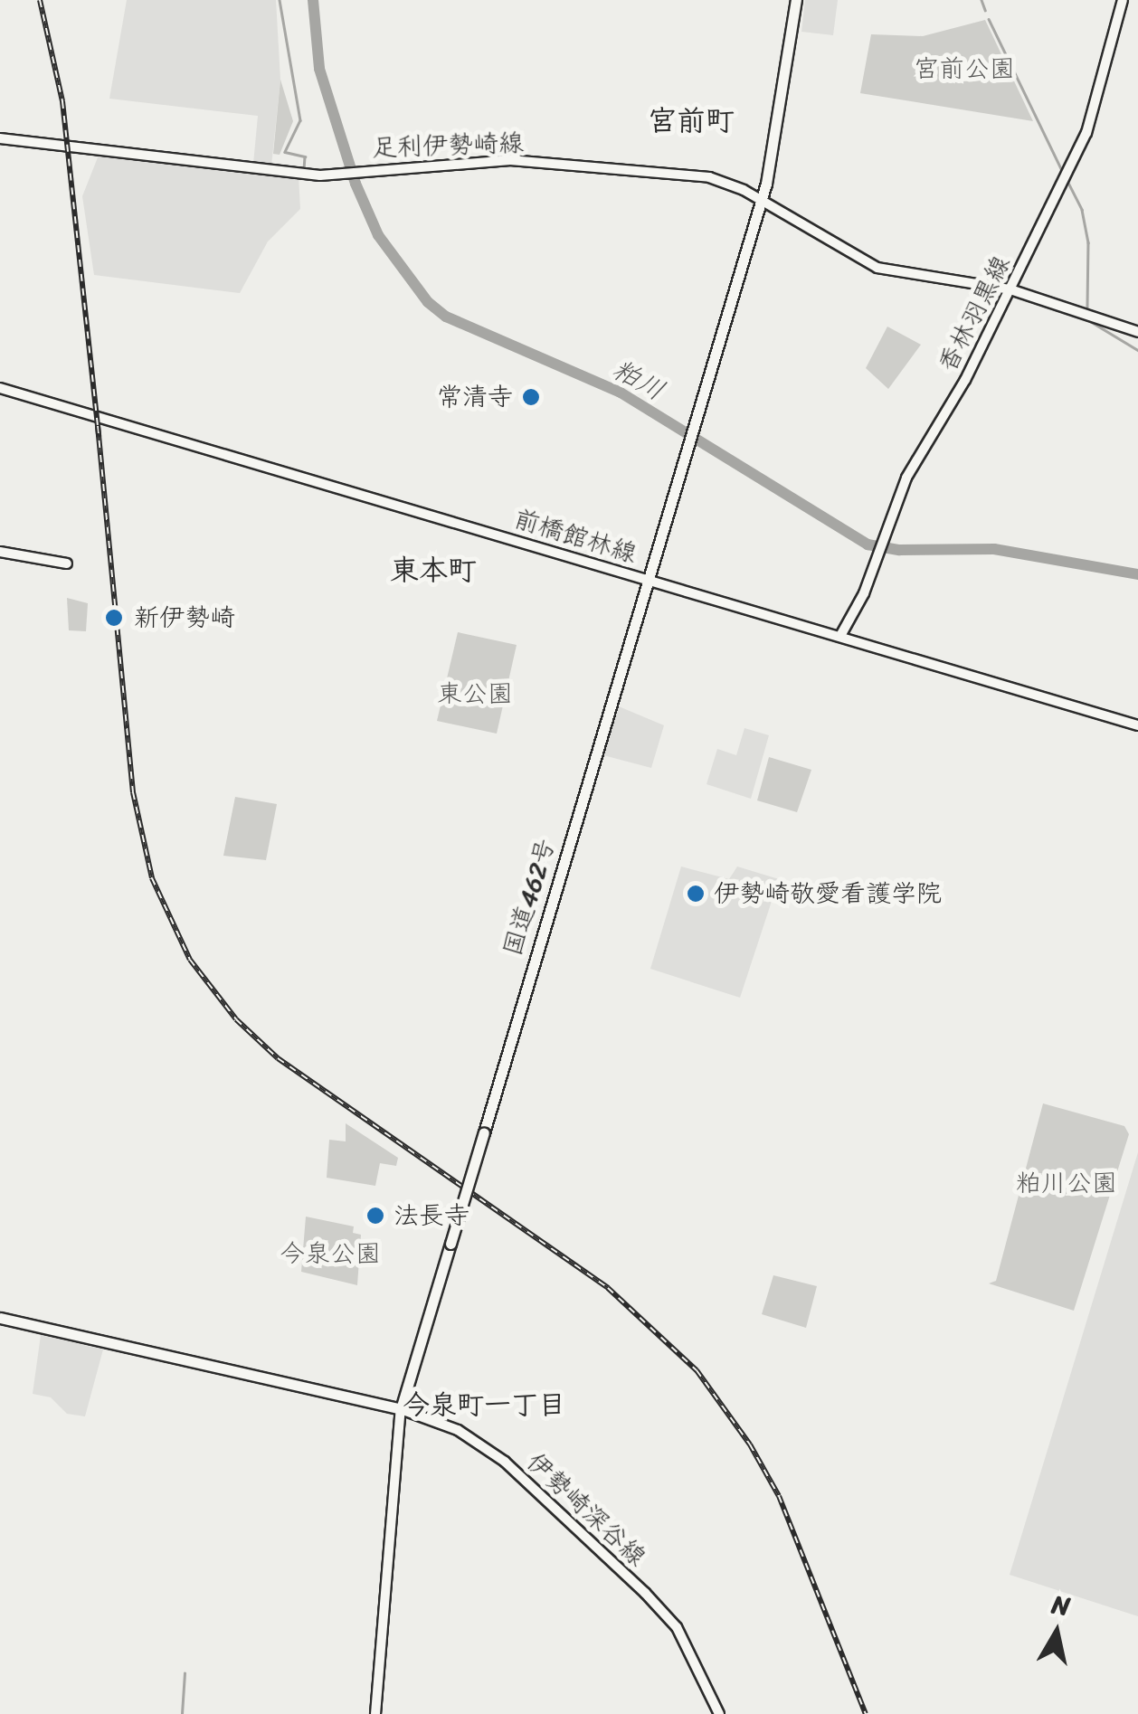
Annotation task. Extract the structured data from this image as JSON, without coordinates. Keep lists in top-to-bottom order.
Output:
{
  "streets": {
    "highway": ["国道462号"],
    "main road": [
      "足利伊勢崎線",
      "香林羽黒線",
      "前橋館林線",
      "伊勢崎深谷線"
    ]
  },
  "crossings": [
    ["足利伊勢崎線", "香林羽黒線"],
    ["足利伊勢崎線", "国道462号"],
    ["香林羽黒線", "前橋館林線"],
    ["前橋館林線", "国道462号"],
    ["国道462号", "伊勢崎深谷線"]
  ],
  "districts": ["宮前町", "東本町", "今泉町一丁目"],
  "water": ["粕川"],
  "parks": [
    "宮前公園",
    "東公園",
    "粕川公園",
    "今泉公園"
  ],
  "places": [
    "常清寺",
    "新伊勢崎",
    "伊勢崎敬愛看護学院",
    "法長寺"
  ],
  "north": "top"
}
